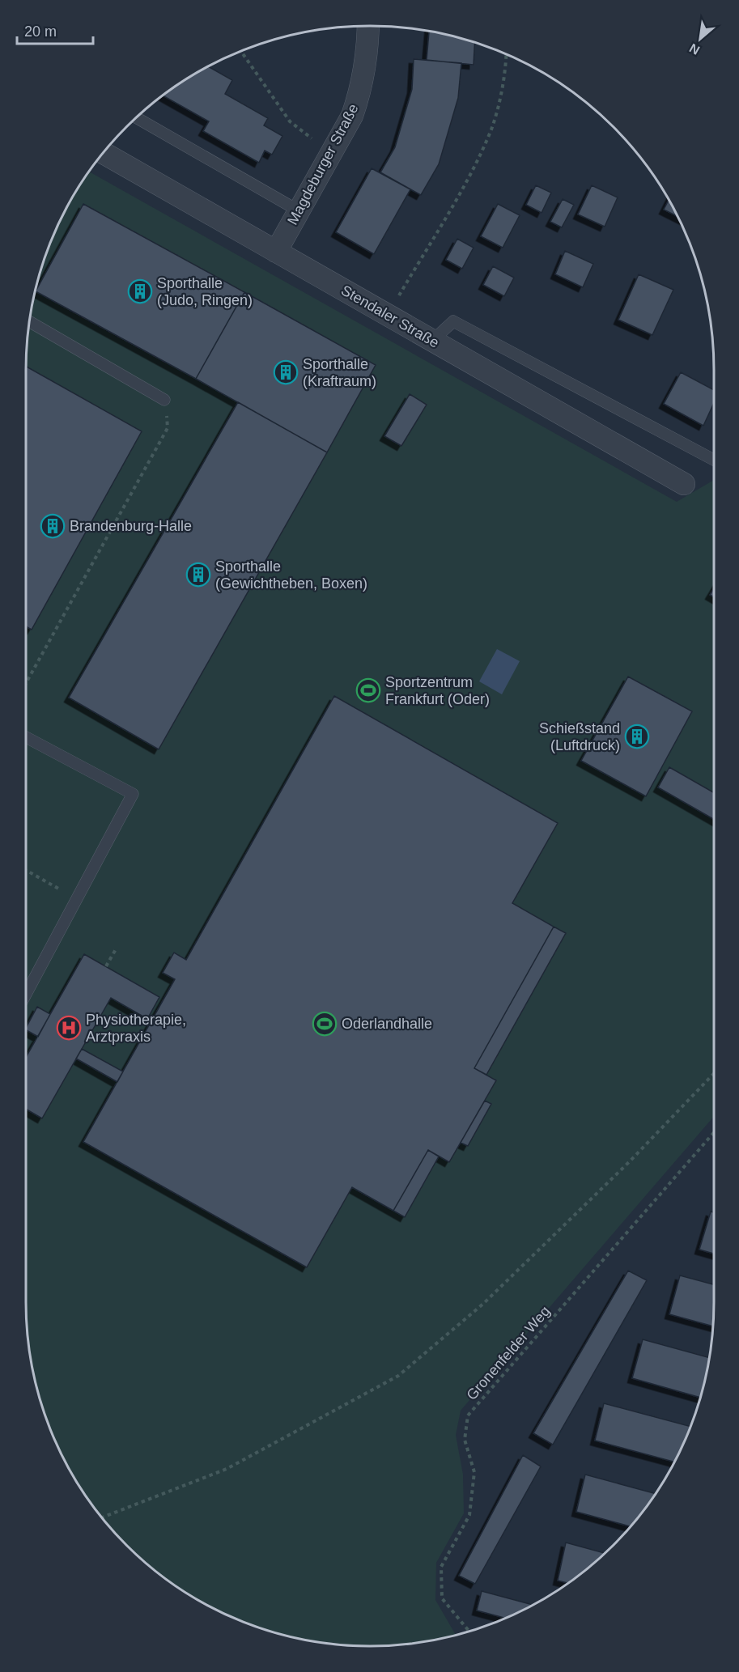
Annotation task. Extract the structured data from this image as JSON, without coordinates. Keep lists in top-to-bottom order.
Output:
{
  "streets": {
    "street": ["Magdeburger Straße", "Stendaler Straße"],
    "path": ["Gronenfelder Weg"]
  },
  "crossings": [
    ["Magdeburger Straße", "Stendaler Straße"]
  ],
  "places": {
    "building": [
      "Sporthalle (Judo, Ringen)",
      "Sporthalle (Kraftraum)",
      "Brandenburg-Halle",
      "Sporthalle (Gewichtheben, Boxen)",
      "Schießstand (Luftdruck)"
    ],
    "sports": ["Sportzentrum Frankfurt (Oder)", "Oderlandhalle"],
    "hospital": ["Physiotherapie, Arztpraxis"]
  },
  "scale_bar": "20 m",
  "north": "bottom left"
}
